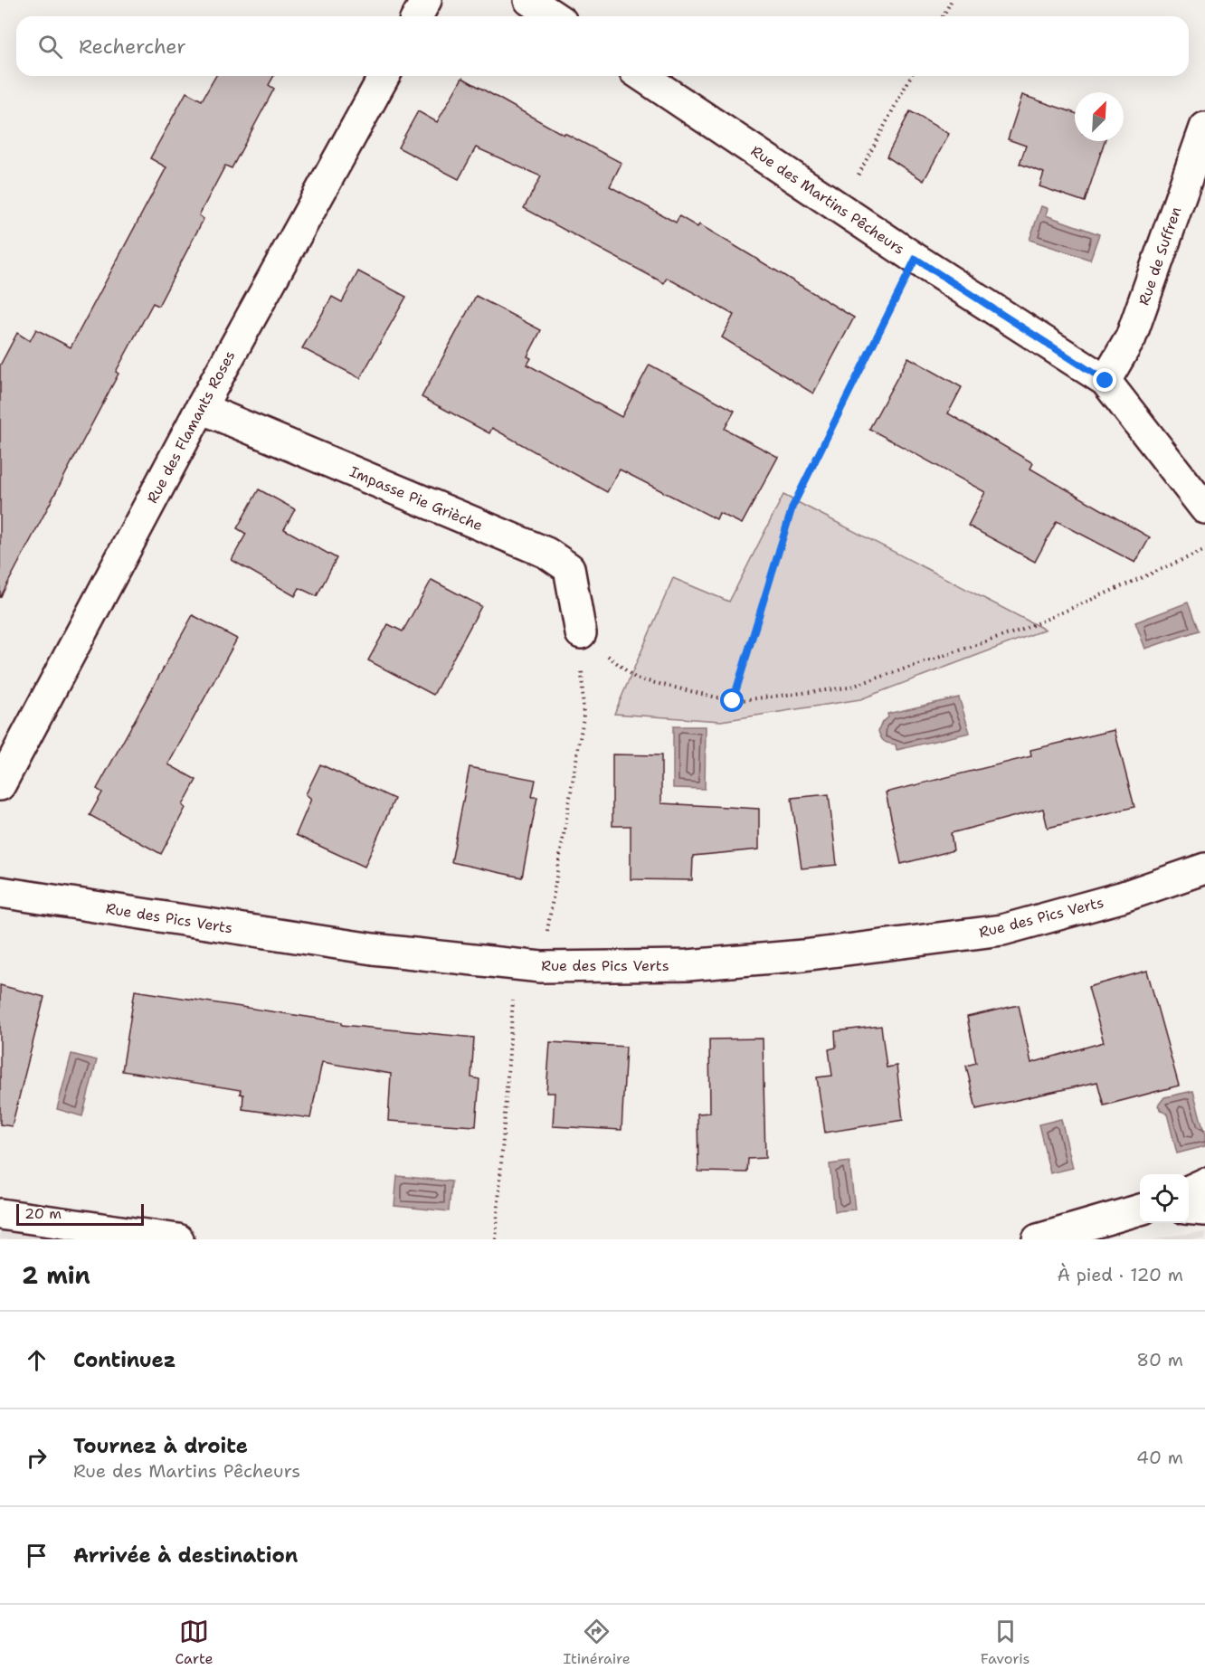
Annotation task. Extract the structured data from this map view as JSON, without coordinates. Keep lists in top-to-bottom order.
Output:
{
  "streets": {
    "street": [
      "Rue des Martins Pêcheurs",
      "Rue de Suffren",
      "Rue des Flamants Roses",
      "Impasse Pie Grièche",
      "Rue des Pics Verts"
    ]
  },
  "crossings": [
    ["Rue des Martins Pêcheurs", "Rue de Suffren"],
    ["Rue des Flamants Roses", "Impasse Pie Grièche"]
  ],
  "scale_bar": "20 m",
  "north": "top right",
  "page": {
    "search": "Rechercher",
    "scale": "20 m",
    "heading": ["2 min", "À pied · 120 m"],
    "list": [
      ["Continuez", "80 m"],
      ["Tournez à droite", "Rue des Martins Pêcheurs", "40 m"],
      "Arrivée à destination"
    ],
    "nav": ["Carte", "Itinéraire", "Favoris"]
  }
}
